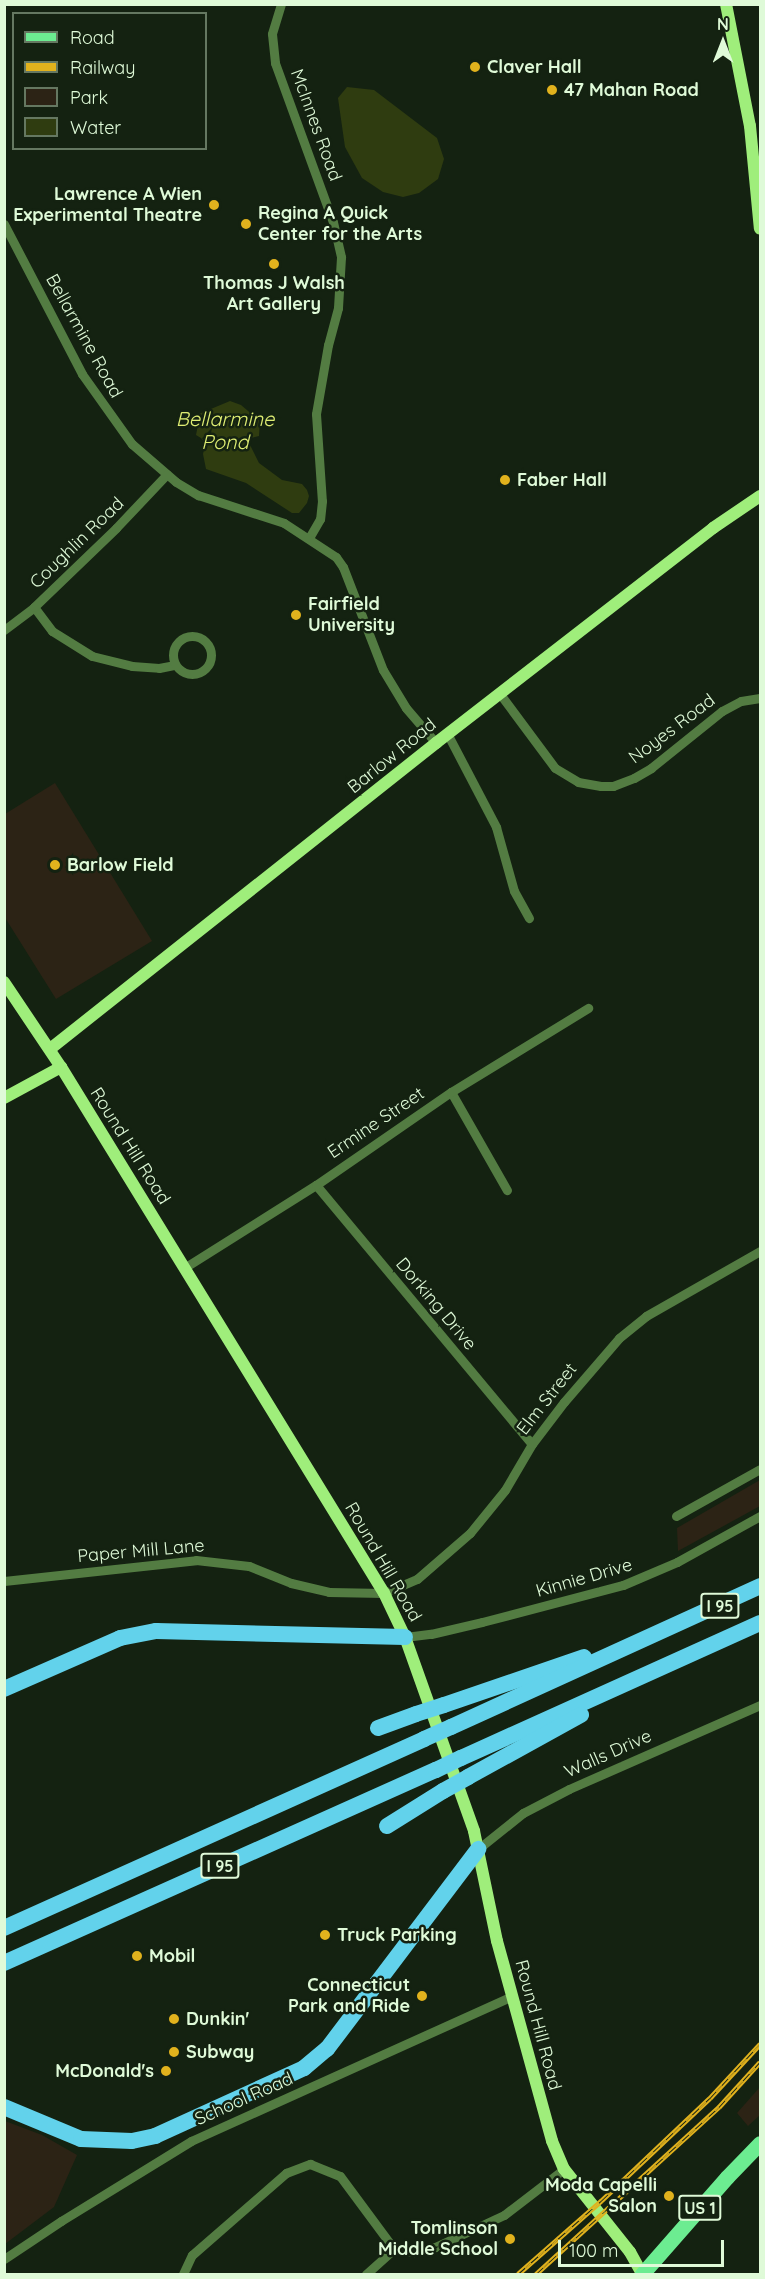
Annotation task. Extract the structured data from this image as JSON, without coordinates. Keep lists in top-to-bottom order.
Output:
{
  "streets": {
    "highway": ["I 95"],
    "main road": ["Barlow Road", "Round Hill Road", "US 1"],
    "street": [
      "McInnes Road",
      "Bellarmine Road",
      "Coughlin Road",
      "Noyes Road",
      "Ermine Street",
      "Dorking Drive",
      "Elm Street",
      "Paper Mill Lane",
      "Kinnie Drive",
      "Walls Drive",
      "School Road"
    ]
  },
  "crossings": [
    ["McInnes Road", "Bellarmine Road"],
    ["Bellarmine Road", "Coughlin Road"],
    ["Bellarmine Road", "Barlow Road"],
    ["Noyes Road", "Barlow Road"],
    ["Barlow Road", "Round Hill Road"],
    ["Ermine Street", "Round Hill Road"],
    ["Ermine Street", "Dorking Drive"],
    ["Round Hill Road", "Elm Street"],
    ["Round Hill Road", "Paper Mill Lane"],
    ["Round Hill Road", "Kinnie Drive"],
    ["Round Hill Road", "Walls Drive"],
    ["Round Hill Road", "School Road"],
    ["Round Hill Road", "US 1"],
    ["Dorking Drive", "Elm Street"],
    ["Elm Street", "Paper Mill Lane"]
  ],
  "water": ["Bellarmine Pond"],
  "places": [
    "Claver Hall",
    "47 Mahan Road",
    "Lawrence A Wien Experimental Theatre",
    "Regina A Quick Center for the Arts",
    "Thomas J Walsh Art Gallery",
    "Faber Hall",
    "Fairfield University",
    "Barlow Field",
    "Truck Parking",
    "Mobil",
    "Connecticut Park and Ride",
    "Dunkin'",
    "Subway",
    "McDonald's",
    "Moda Capelli Salon",
    "Tomlinson Middle School"
  ],
  "legend": [
    "Road",
    "Railway",
    "Park",
    "Water"
  ],
  "scale_bar": "100 m",
  "north": "top"
}
